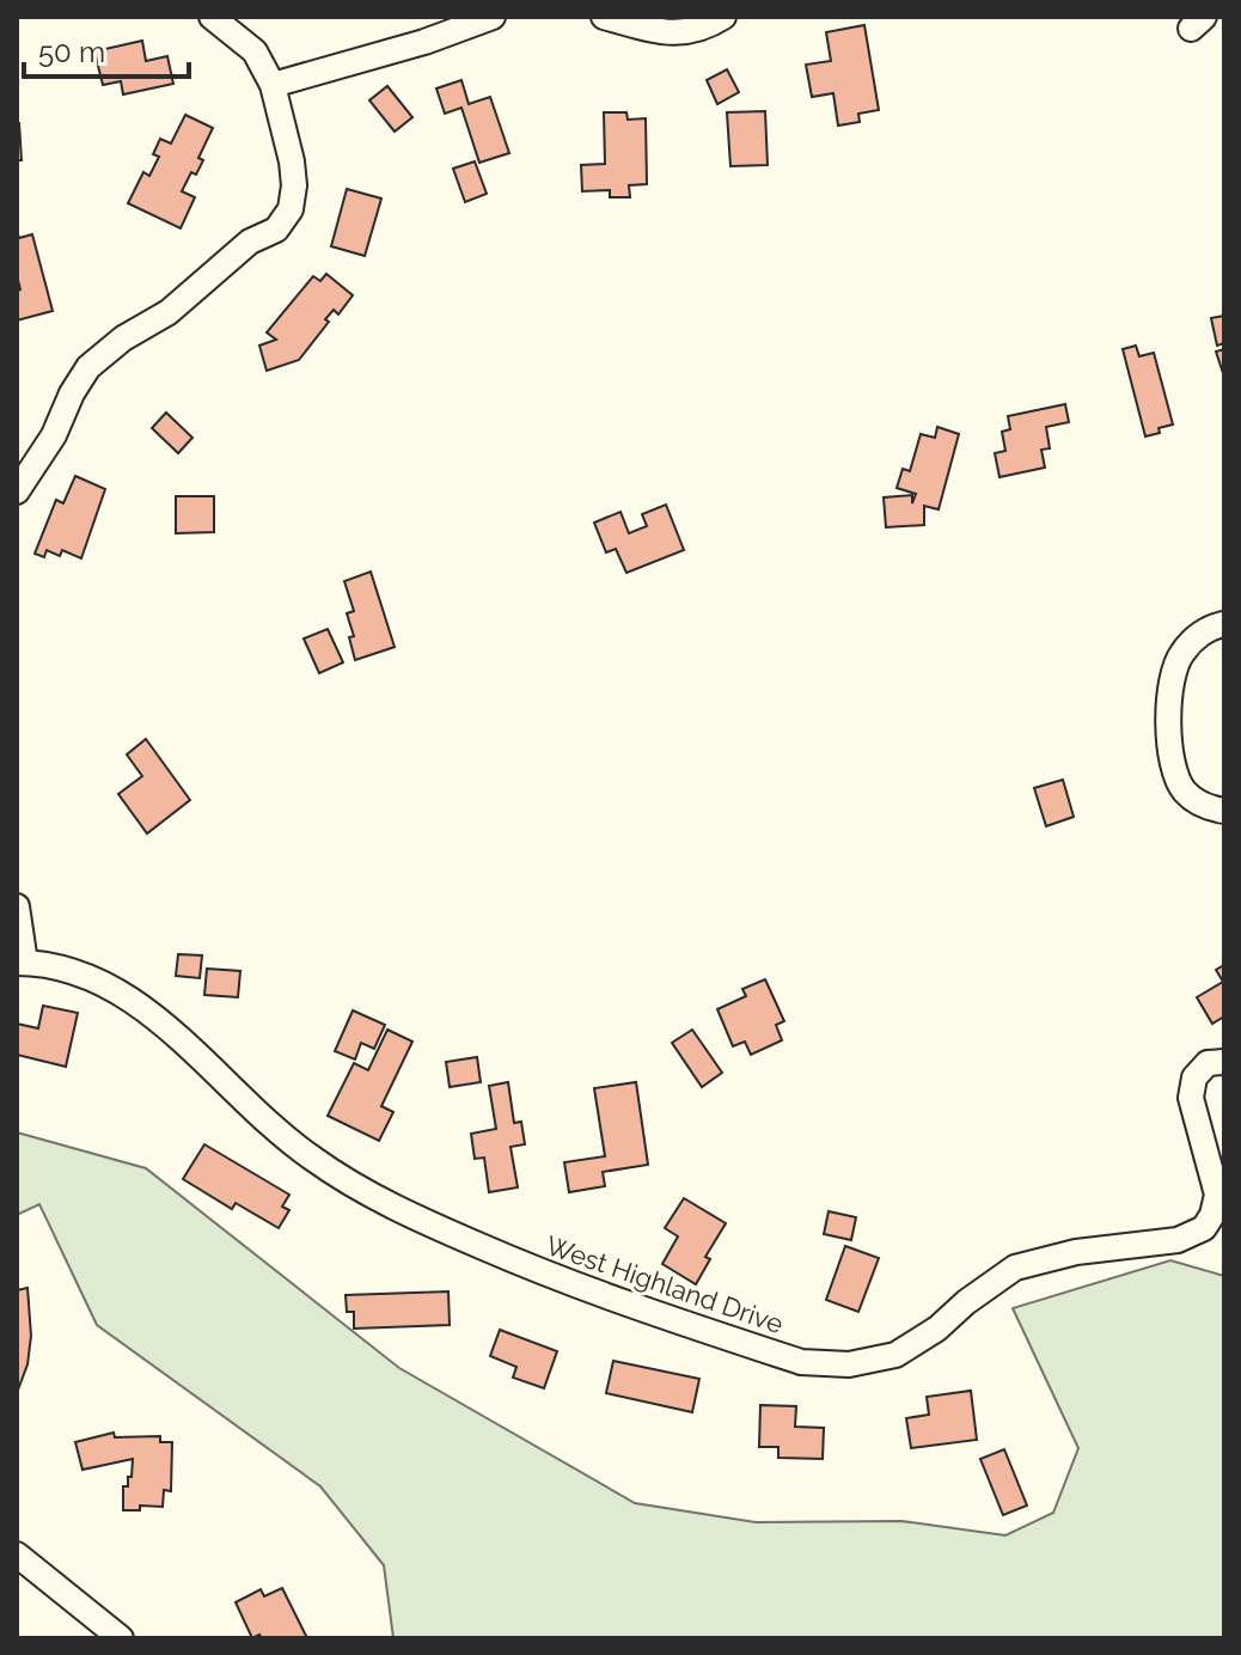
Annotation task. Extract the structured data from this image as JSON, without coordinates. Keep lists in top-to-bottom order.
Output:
{
  "streets": {
    "street": ["West Highland Drive"]
  },
  "scale_bar": "50 m"
}
